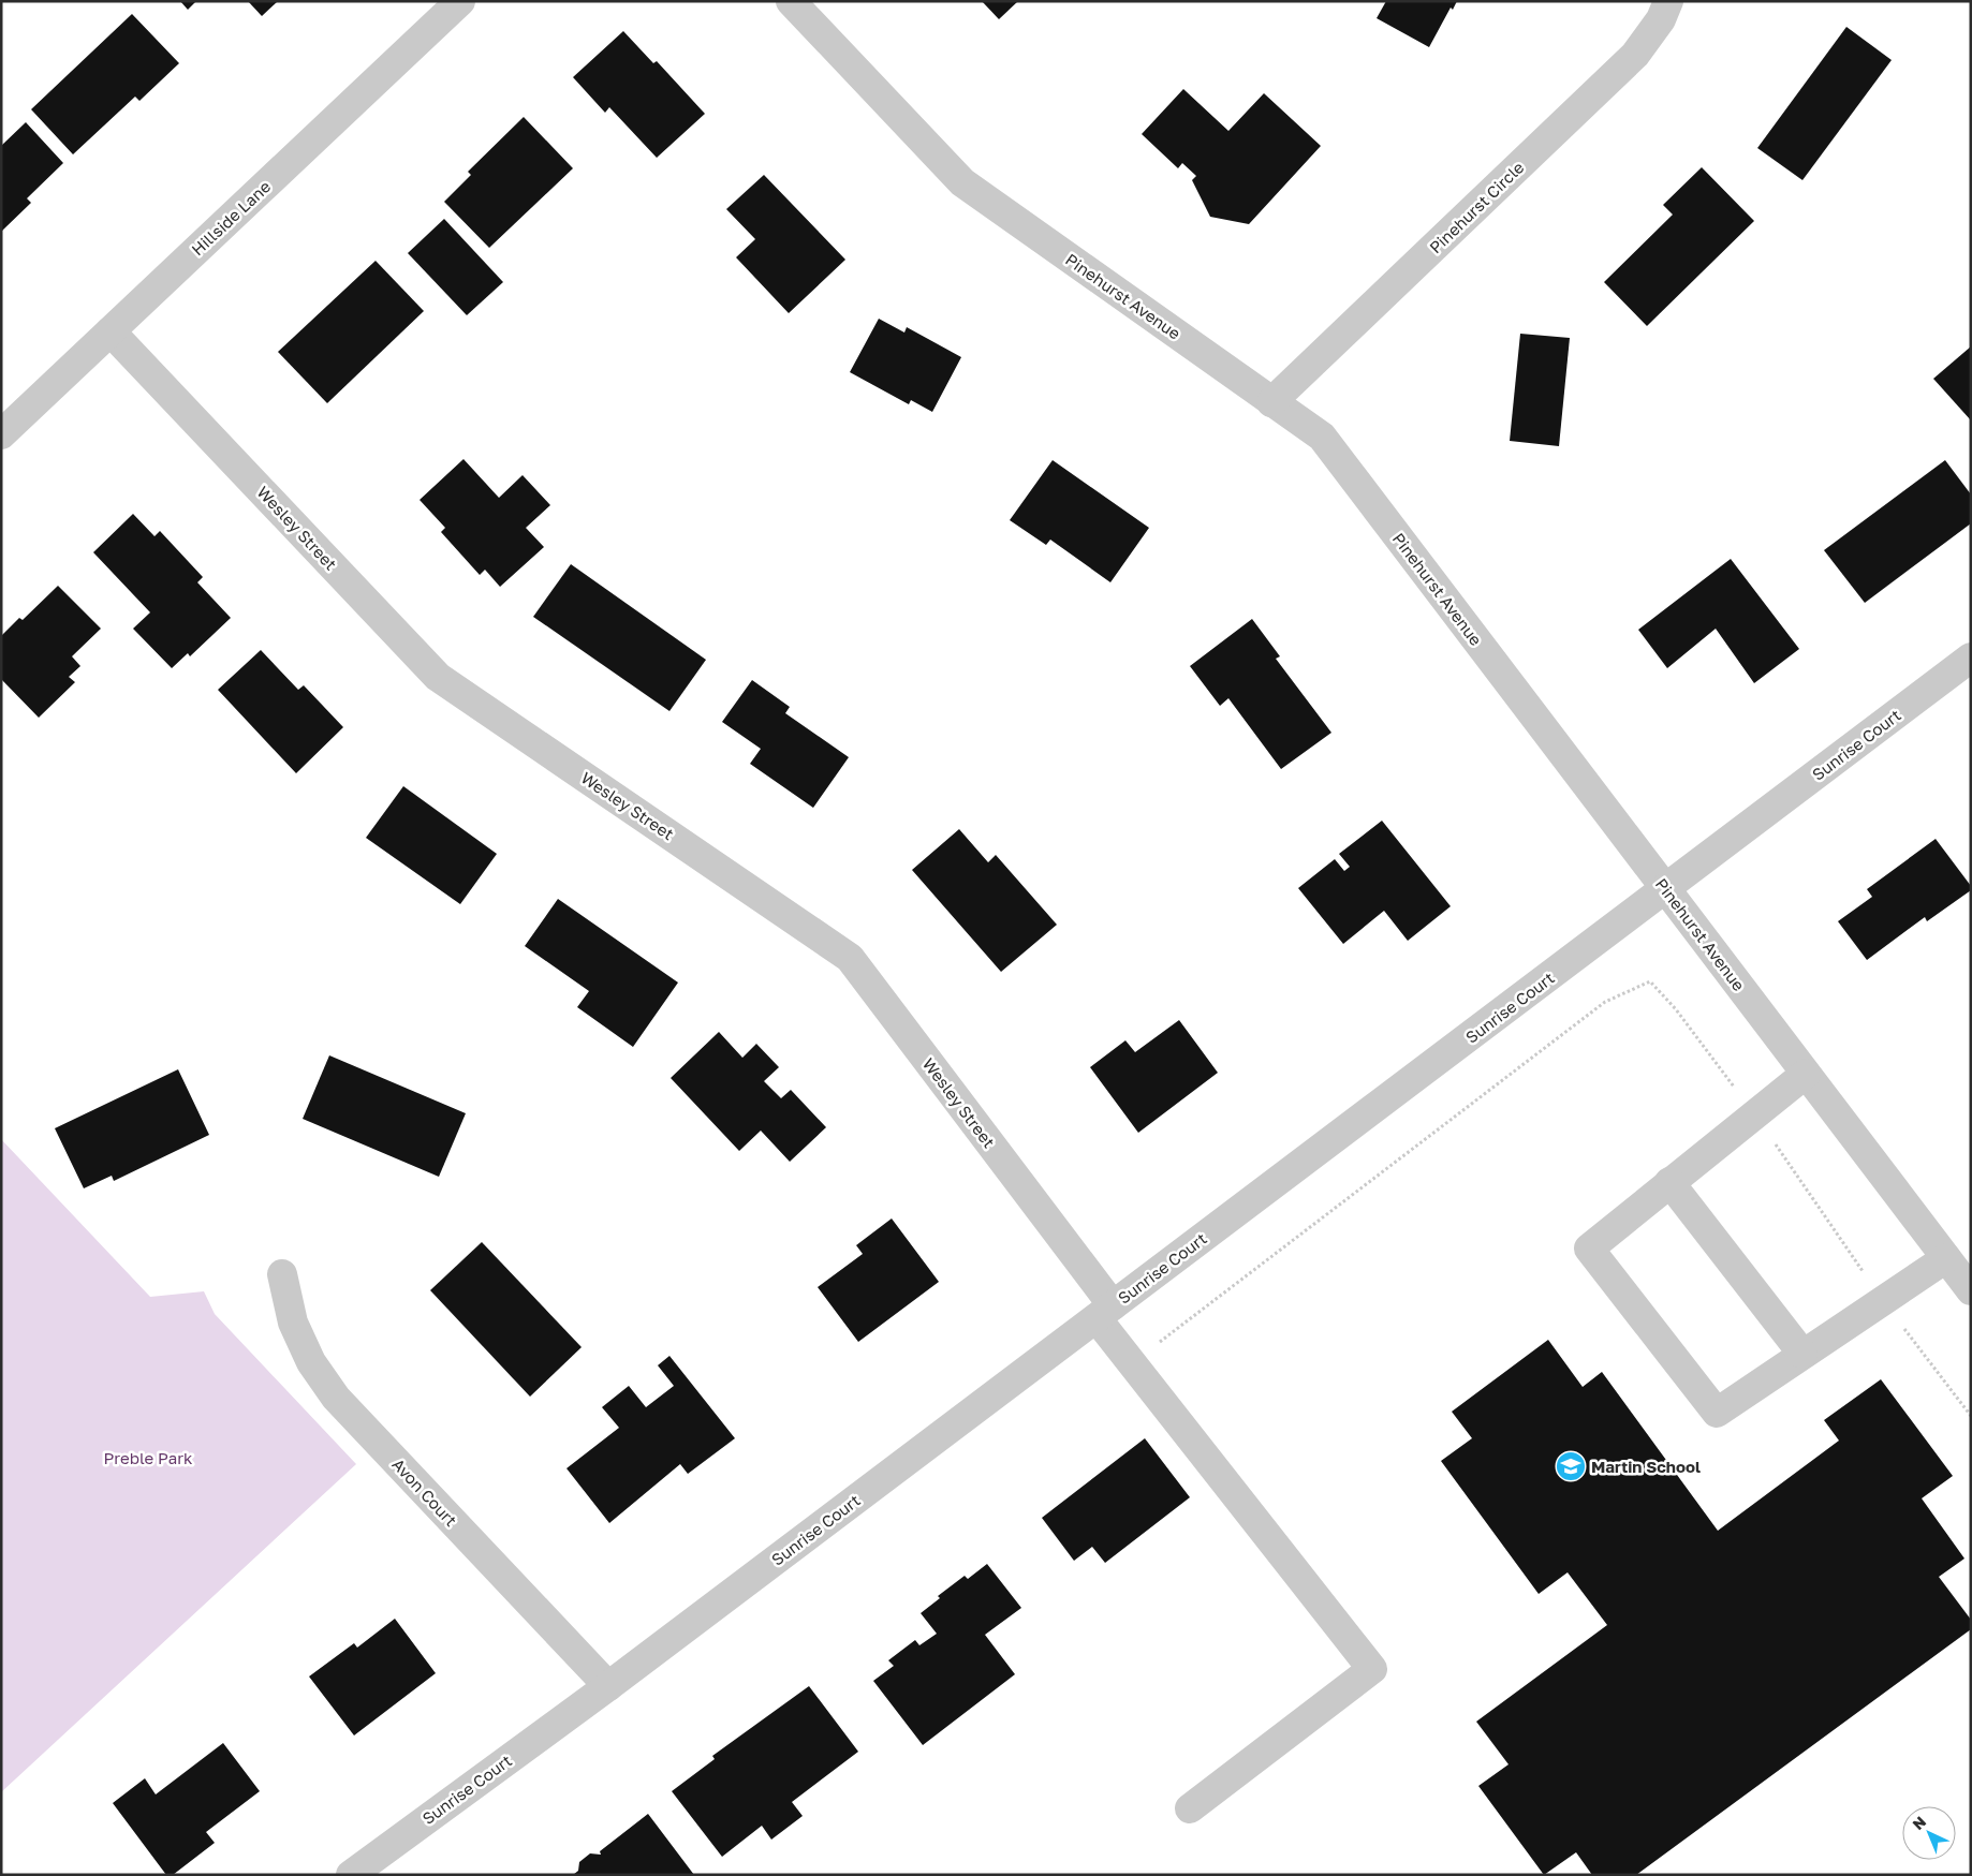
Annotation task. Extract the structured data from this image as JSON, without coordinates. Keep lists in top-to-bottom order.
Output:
{
  "streets": {
    "street": [
      "Pinehurst Circle",
      "Hillside Lane",
      "Pinehurst Avenue",
      "Wesley Street",
      "Sunrise Court",
      "Avon Court"
    ]
  },
  "crossings": [
    ["Pinehurst Circle", "Pinehurst Avenue"],
    ["Hillside Lane", "Wesley Street"],
    ["Pinehurst Avenue", "Sunrise Court"],
    ["Wesley Street", "Sunrise Court"],
    ["Sunrise Court", "Avon Court"]
  ],
  "parks": ["Preble Park"],
  "places": {
    "school or university": ["Martin School"]
  },
  "north": "top left"
}
